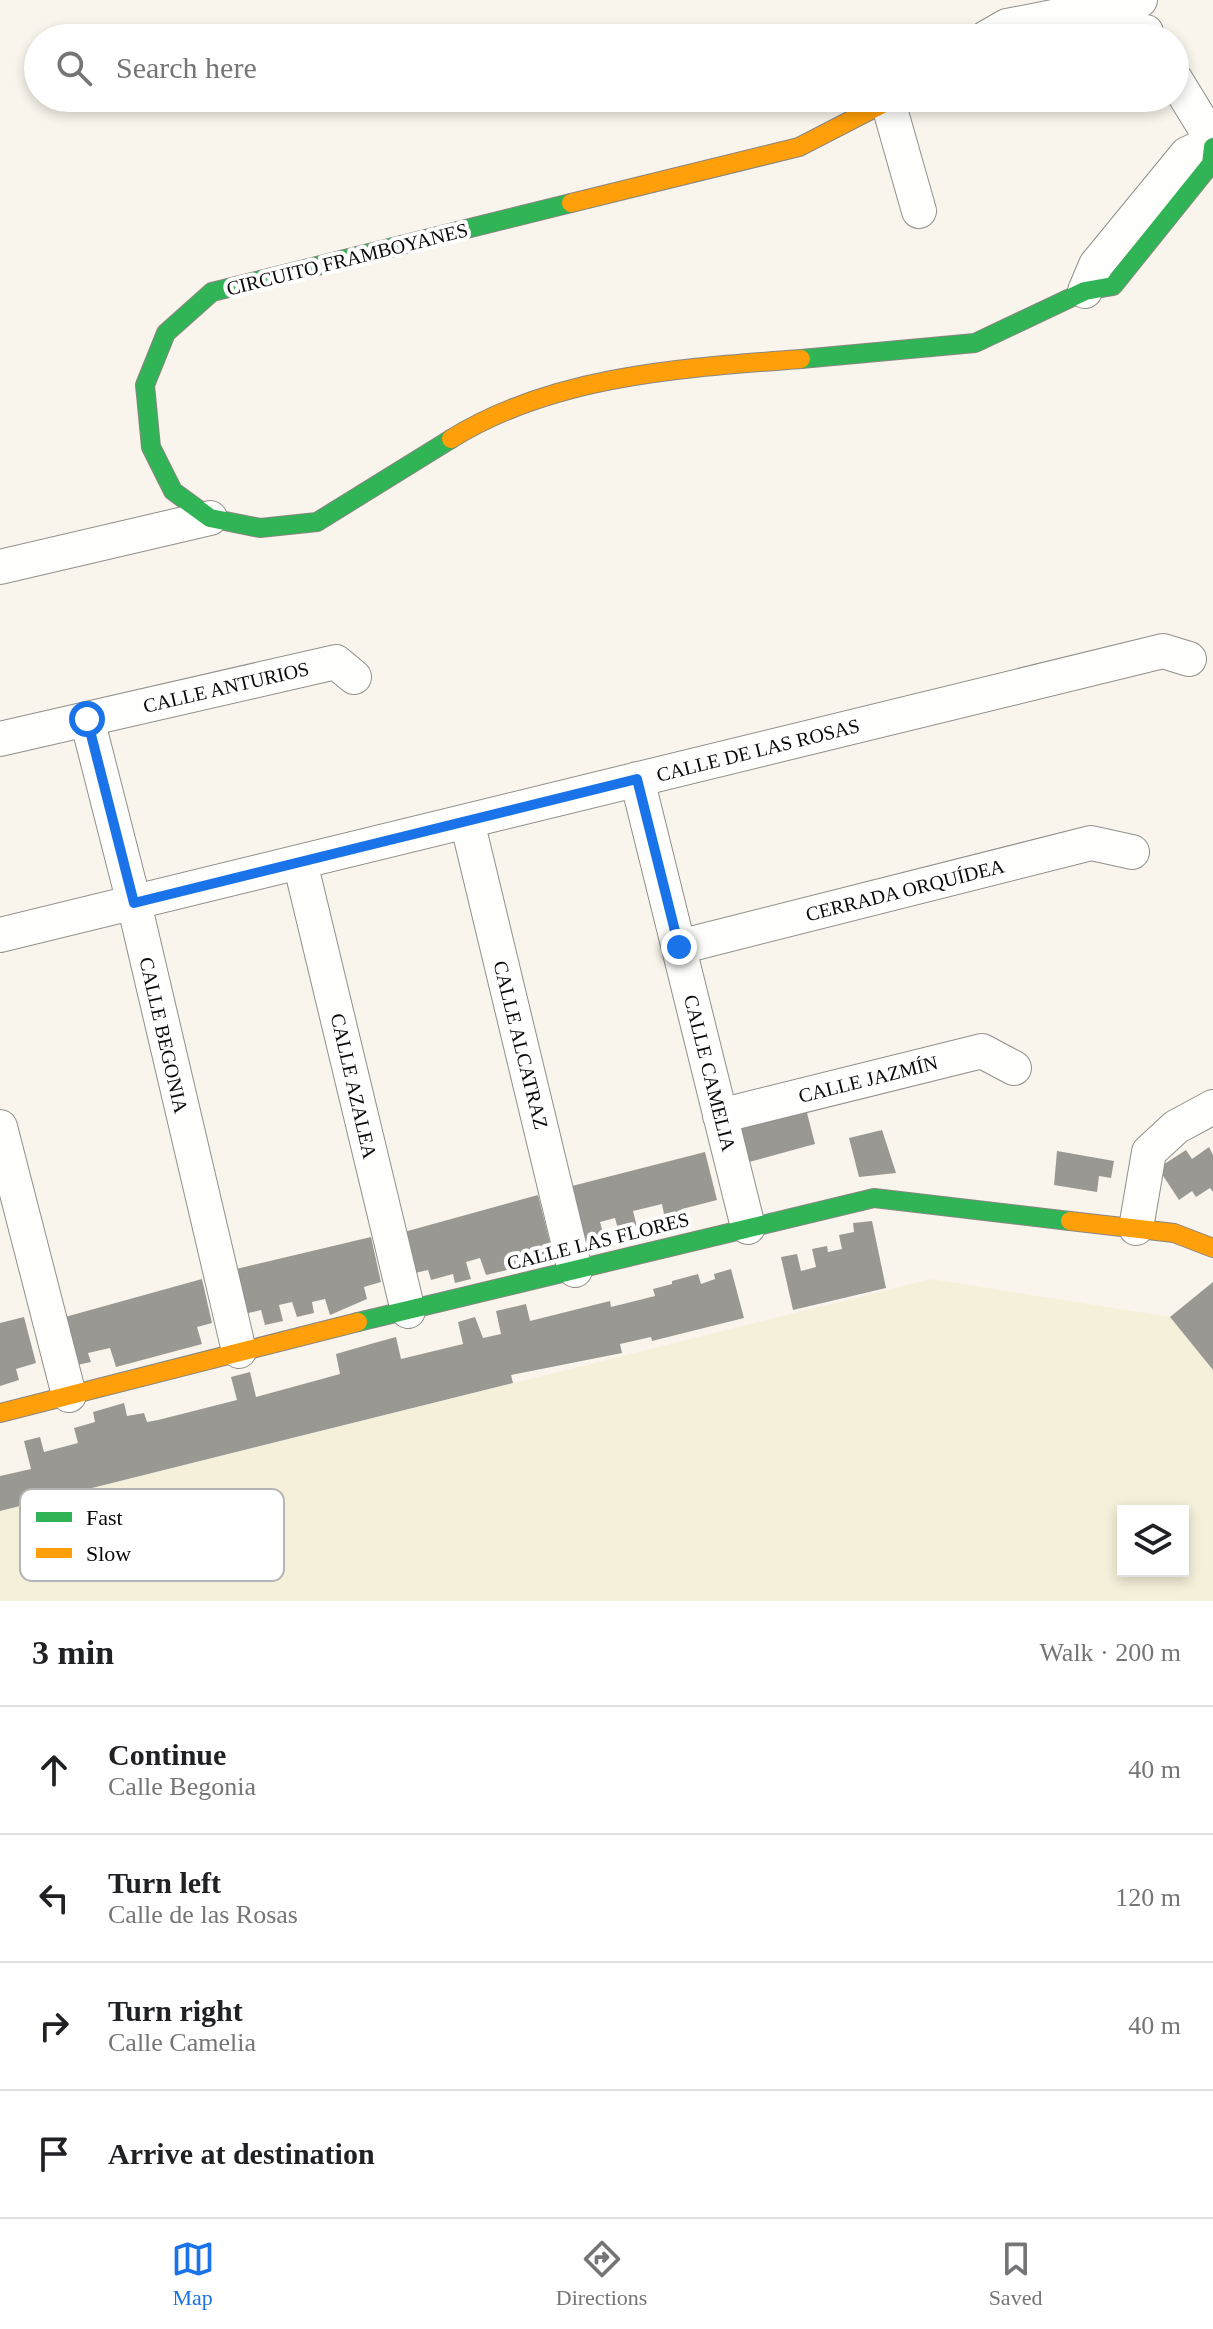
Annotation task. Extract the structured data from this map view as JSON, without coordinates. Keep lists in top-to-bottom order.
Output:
{
  "streets": {
    "street": [
      "CIRCUITO FRAMBOYANES",
      "CALLE ANTURIOS",
      "CALLE DE LAS ROSAS",
      "CERRADA ORQUÍDEA",
      "CALLE BEGONIA",
      "CALLE ALCATRAZ",
      "CALLE CAMELIA",
      "CALLE JAZMÍN",
      "CALLE AZALEA",
      "CALLE LAS FLORES"
    ]
  },
  "crossings": [
    ["CALLE ANTURIOS", "CALLE BEGONIA"],
    ["CALLE DE LAS ROSAS", "CALLE BEGONIA"],
    ["CALLE DE LAS ROSAS", "CALLE ALCATRAZ"],
    ["CALLE DE LAS ROSAS", "CALLE CAMELIA"],
    ["CALLE DE LAS ROSAS", "CALLE AZALEA"],
    ["CERRADA ORQUÍDEA", "CALLE CAMELIA"],
    ["CALLE BEGONIA", "CALLE LAS FLORES"],
    ["CALLE ALCATRAZ", "CALLE LAS FLORES"],
    ["CALLE CAMELIA", "CALLE JAZMÍN"],
    ["CALLE CAMELIA", "CALLE LAS FLORES"],
    ["CALLE AZALEA", "CALLE LAS FLORES"]
  ],
  "legend": ["Fast", "Slow"],
  "page": {
    "search": "Search here",
    "heading": ["3 min", "Walk · 200 m"],
    "list": [
      ["Continue", "Calle Begonia", "40 m"],
      ["Turn left", "Calle de las Rosas", "120 m"],
      ["Turn right", "Calle Camelia", "40 m"],
      "Arrive at destination"
    ],
    "nav": ["Map", "Directions", "Saved"]
  }
}
